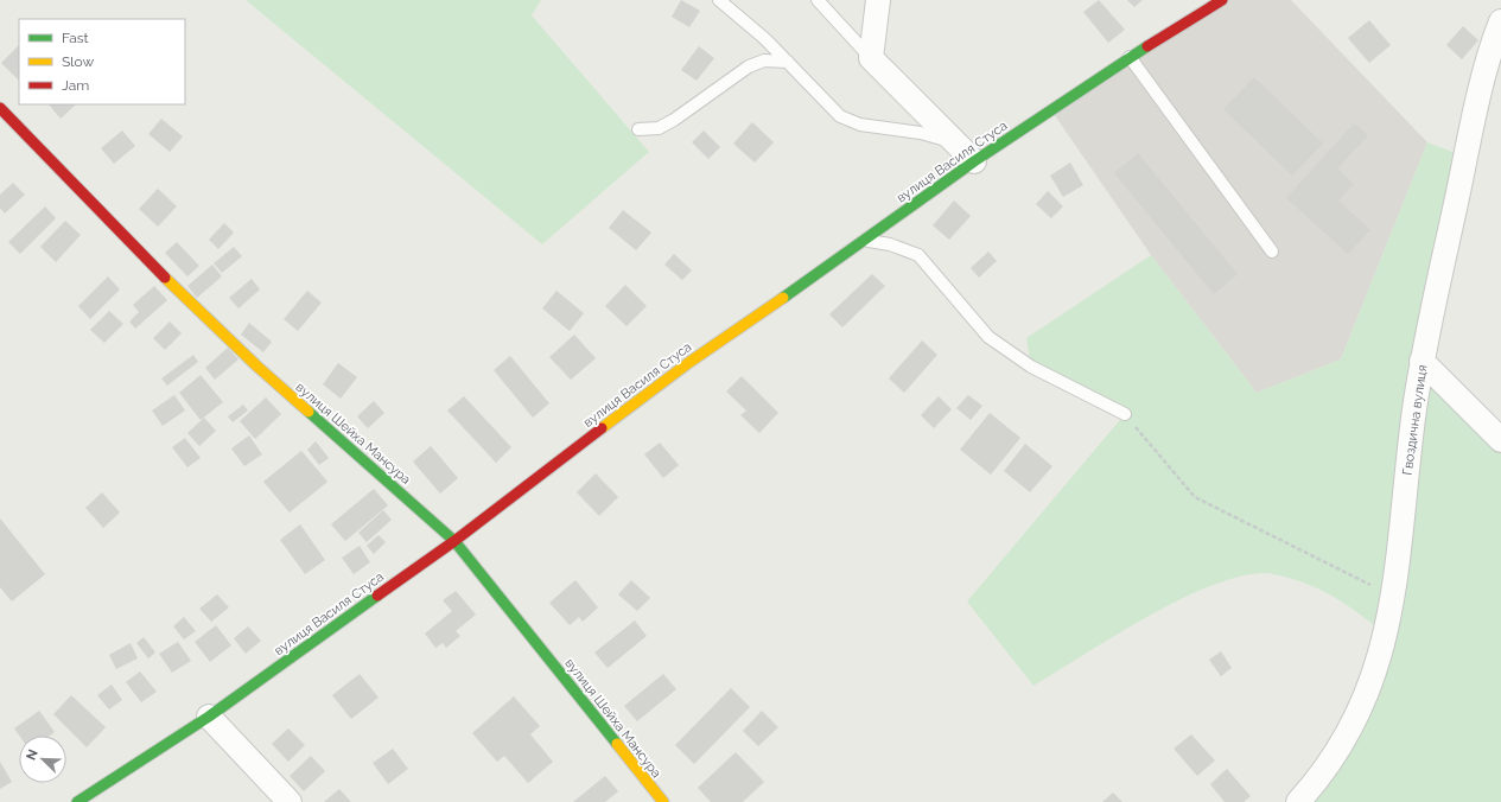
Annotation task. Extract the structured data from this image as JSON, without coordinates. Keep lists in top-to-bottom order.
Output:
{
  "streets": {
    "main road": ["вулиця Василя Стуса", "вулиця Шейха Мансура"],
    "street": ["Гвоздична вулиця"]
  },
  "crossings": [
    ["вулиця Василя Стуса", "вулиця Шейха Мансура"]
  ],
  "legend": ["Fast", "Slow", "Jam"],
  "north": "top left"
}
